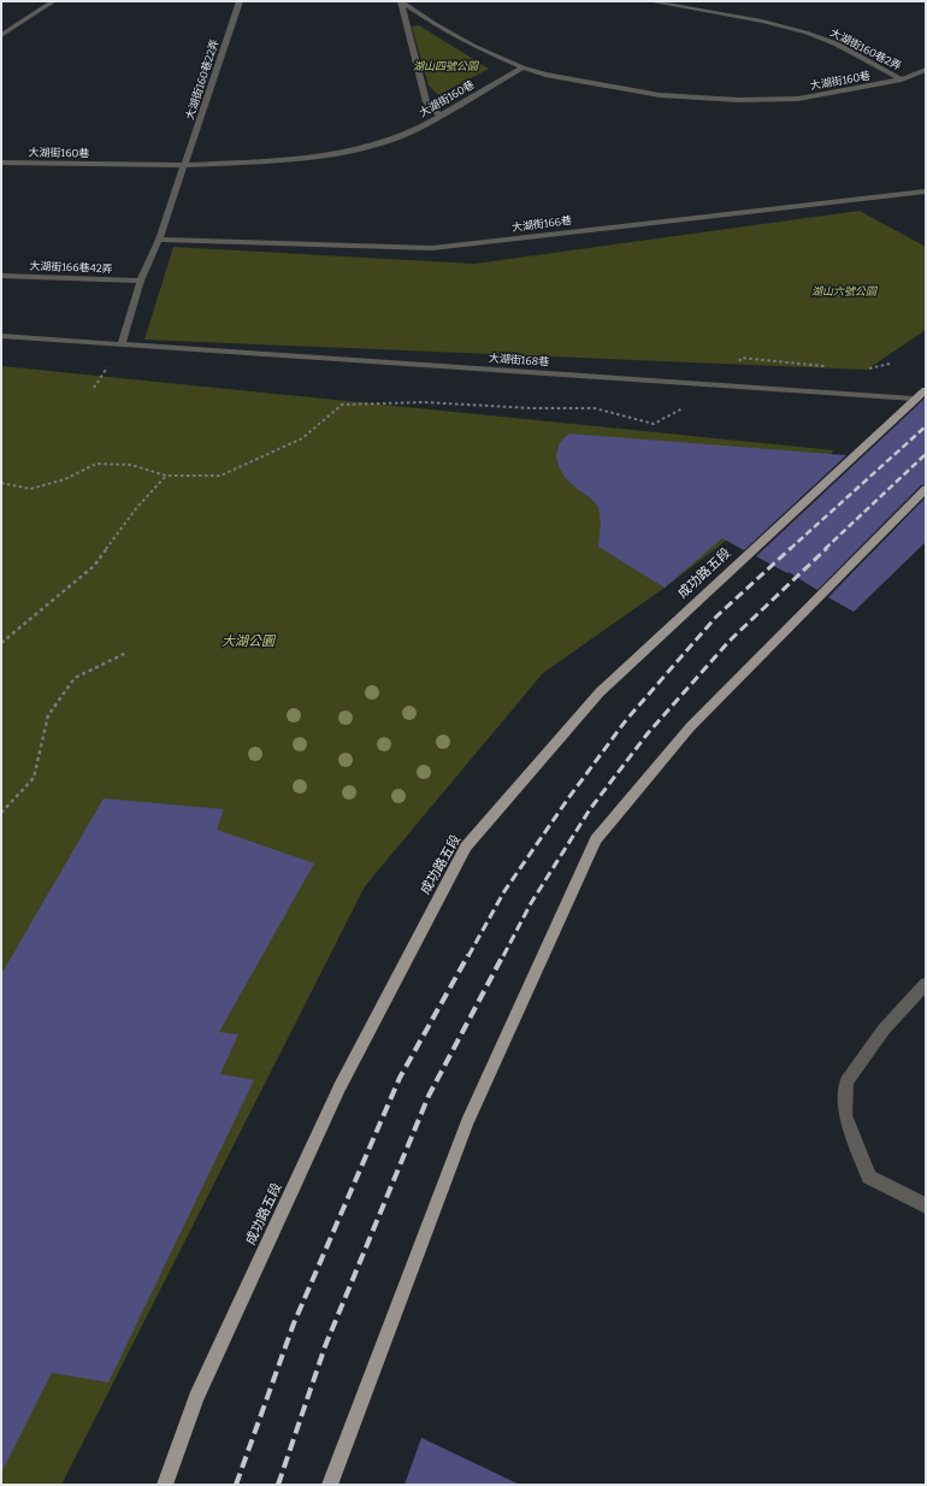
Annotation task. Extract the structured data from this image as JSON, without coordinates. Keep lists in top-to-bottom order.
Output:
{
  "streets": {
    "main road": ["成功路五段"],
    "street": [
      "大湖街160巷2弄",
      "大湖街160巷22弄",
      "大湖街160巷",
      "大湖街166巷",
      "大湖街166巷42弄",
      "大湖街168巷"
    ]
  },
  "crossings": [
    ["大湖街160巷2弄", "大湖街160巷"],
    ["大湖街160巷22弄", "大湖街160巷"],
    ["大湖街160巷22弄", "大湖街166巷"],
    ["大湖街160巷22弄", "大湖街166巷42弄"],
    ["大湖街160巷22弄", "大湖街168巷"],
    ["大湖街168巷", "成功路五段"]
  ],
  "parks": ["湖山四號公園", "湖山六號公園", "大湖公園"]
}
